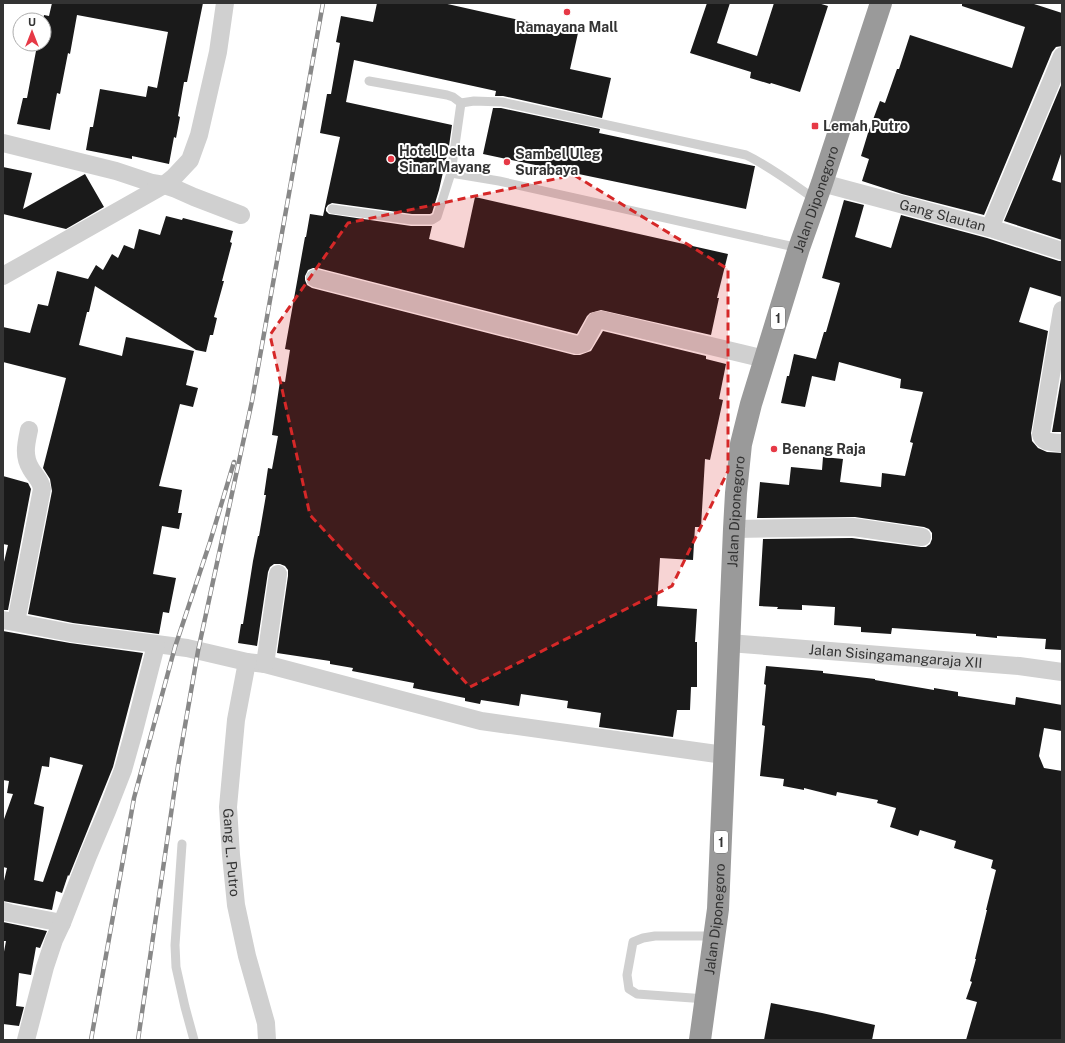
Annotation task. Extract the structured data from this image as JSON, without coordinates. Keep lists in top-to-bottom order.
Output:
{
  "streets": {
    "highway": ["Jalan Diponegoro", "1"],
    "street": ["Gang Slautan", "Jalan Sisingamangaraja XII", "Gang L. Putro"]
  },
  "crossings": [
    ["Jalan Diponegoro", "Gang Slautan"],
    ["Jalan Diponegoro", "Jalan Sisingamangaraja XII"]
  ],
  "places": {
    "other": [
      "Ramayana Mall",
      "Hotel Delta Sinar Mayang",
      "Sambel Uleg Surabaya",
      "Benang Raja"
    ],
    "transit": ["Lemah Putro"]
  },
  "north": "top"
}
